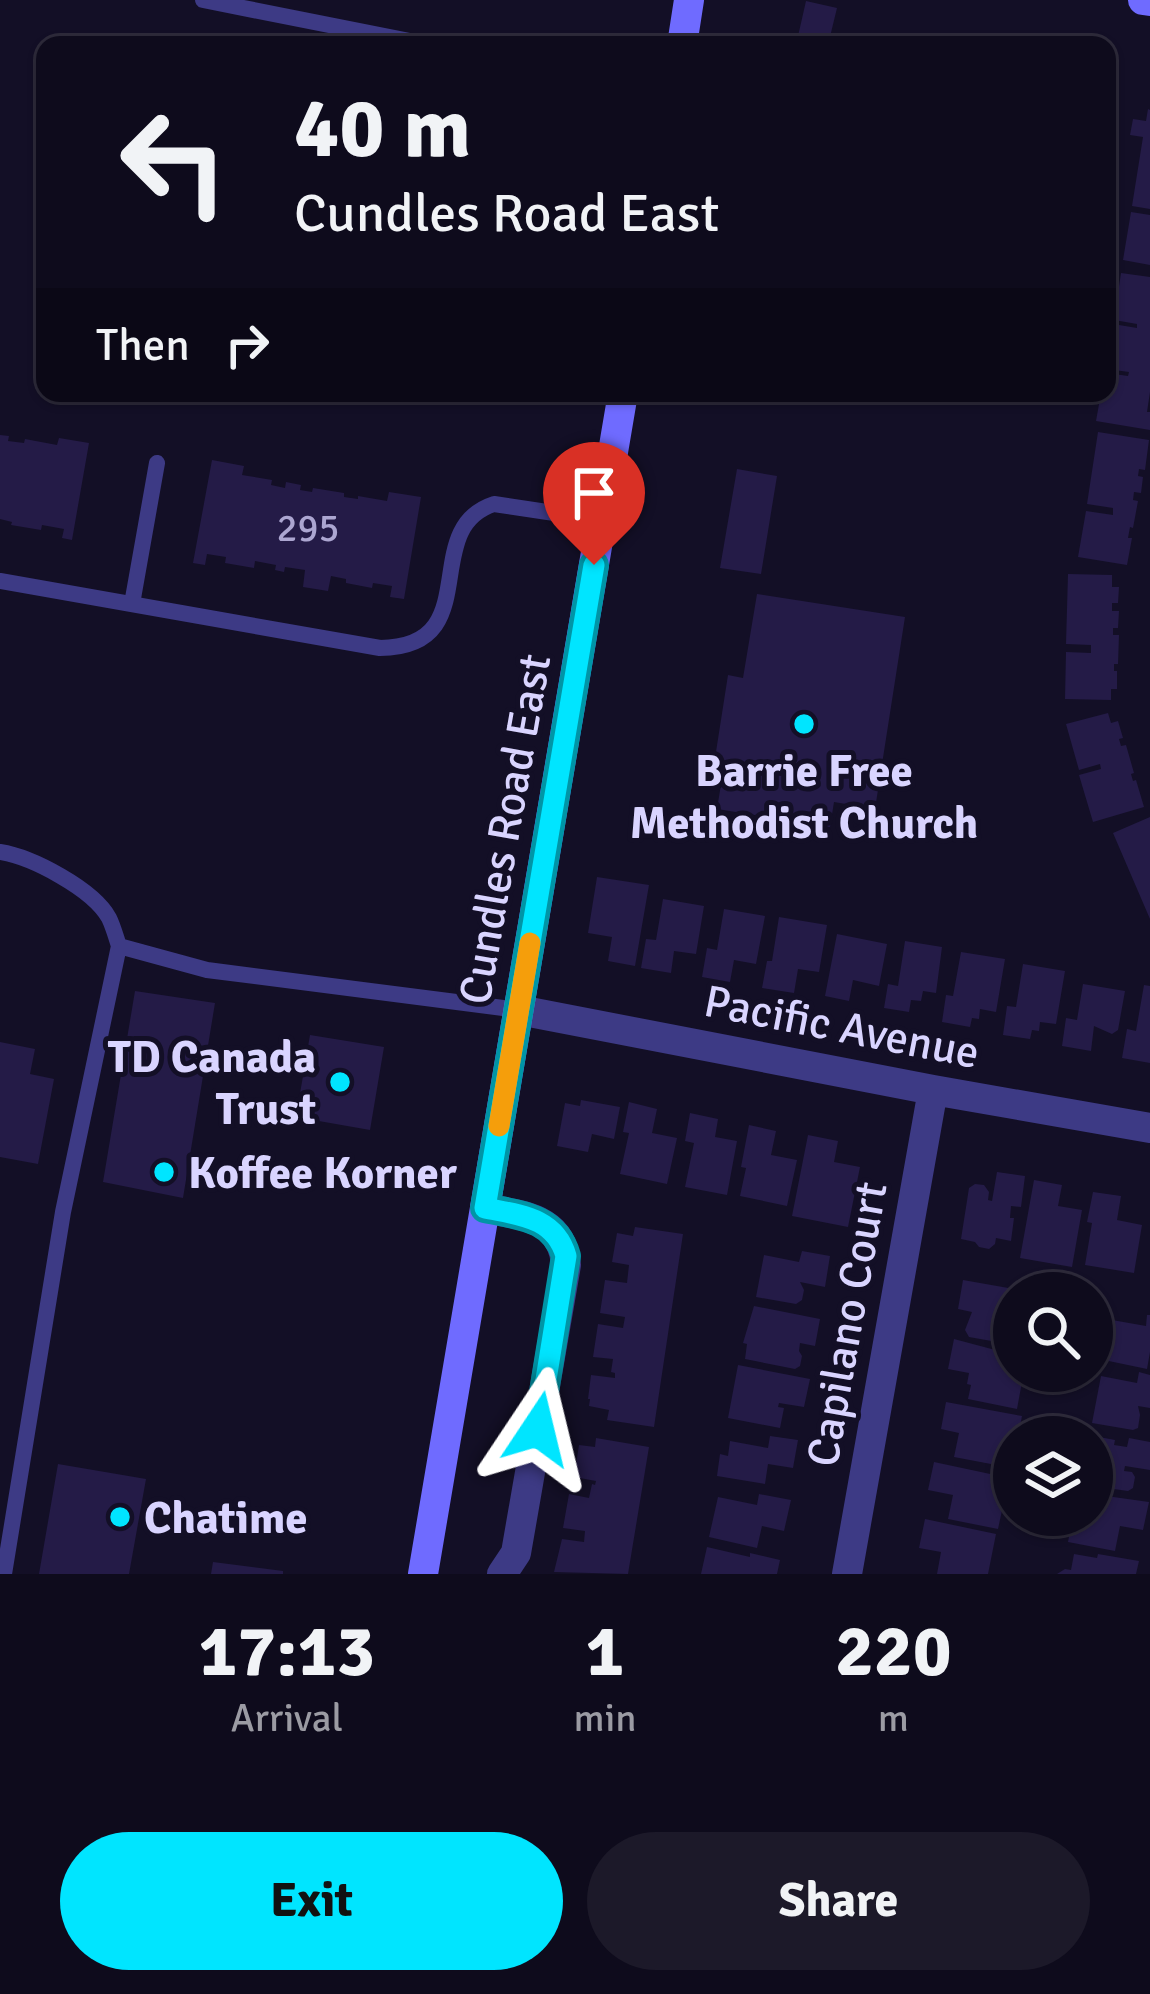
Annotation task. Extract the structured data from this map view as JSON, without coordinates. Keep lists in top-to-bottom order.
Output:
{
  "streets": {
    "main road": ["Cundles Road East"],
    "street": ["Pacific Avenue", "Capilano Court"]
  },
  "crossings": [
    ["Cundles Road East", "Pacific Avenue"],
    ["Pacific Avenue", "Capilano Court"]
  ],
  "places": [
    "Barrie Free Methodist Church",
    "TD Canada Trust",
    "Koffee Korner",
    "Chatime"
  ],
  "house_numbers": ["295"],
  "page": {
    "turn": ["40 m", "Cundles Road East"],
    "then": "Then",
    "eta": [
      "17:13",
      "Arrival",
      "1",
      "min",
      "220",
      "m"
    ],
    "buttons": ["Exit", "Share"]
  }
}
